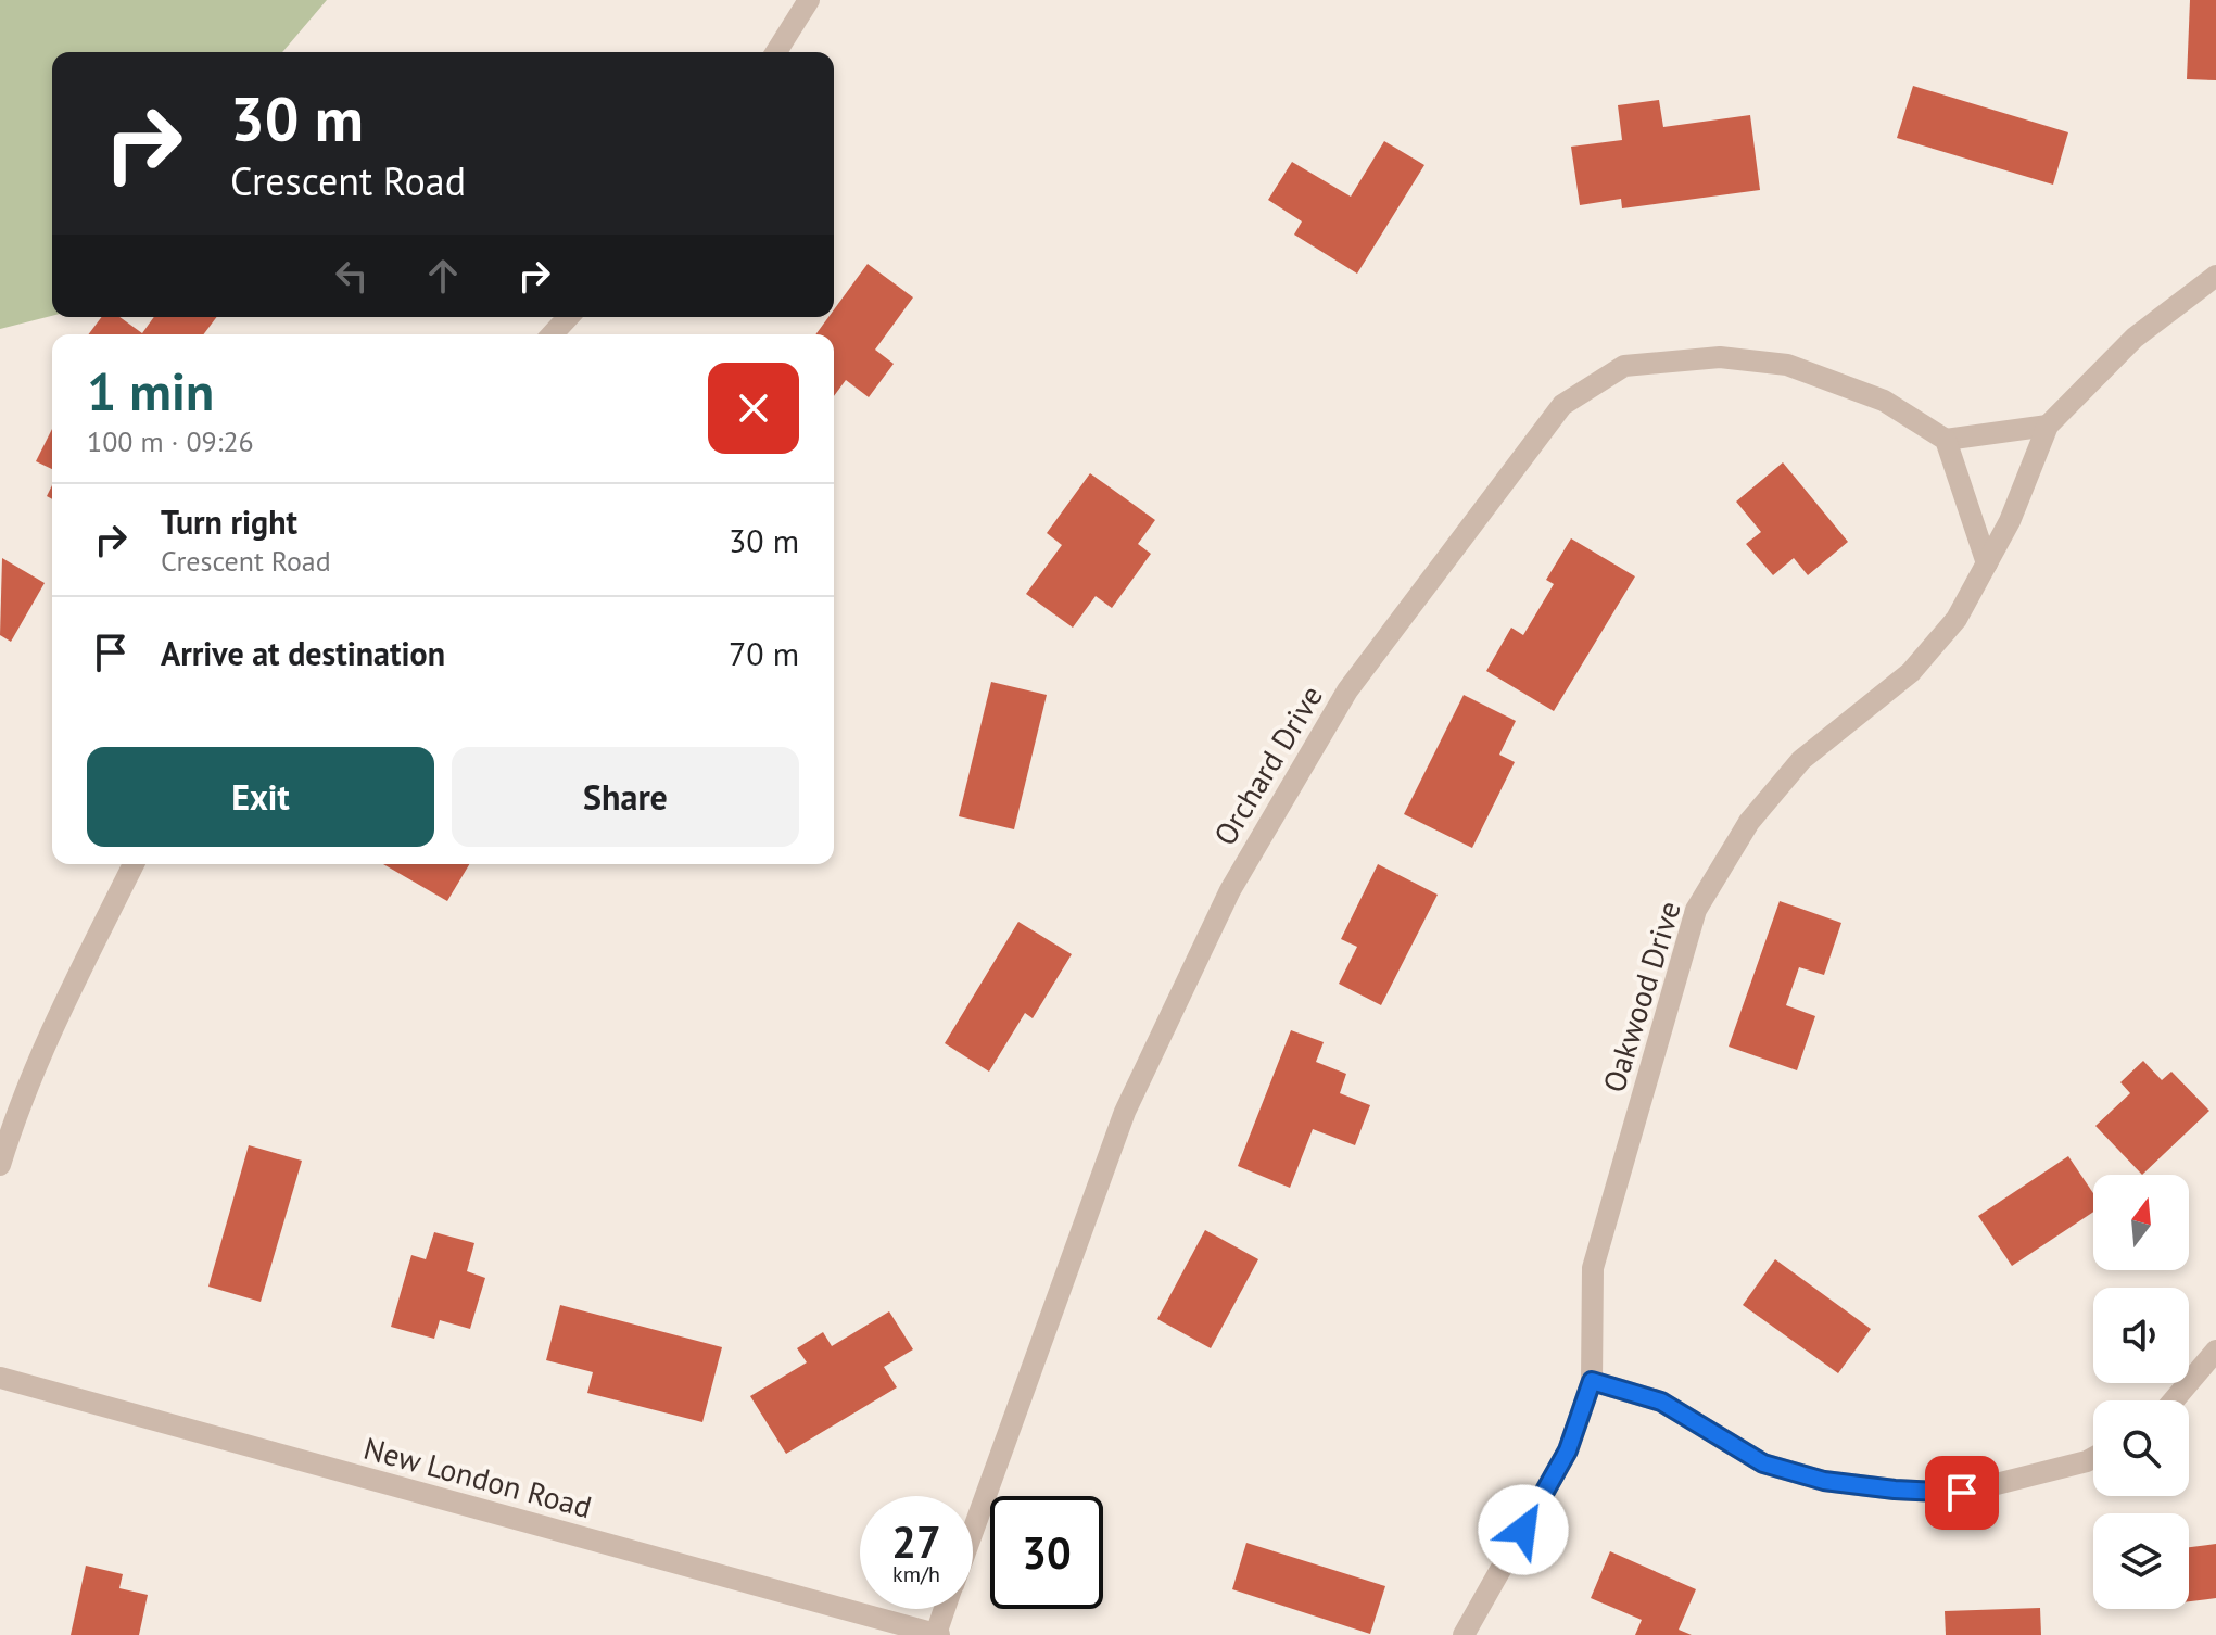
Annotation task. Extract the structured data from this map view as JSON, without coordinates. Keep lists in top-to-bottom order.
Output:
{
  "streets": {
    "street": ["Orchard Drive", "Oakwood Drive", "New London Road"]
  },
  "crossings": [
    ["Orchard Drive", "New London Road"]
  ],
  "north": "top",
  "page": {
    "turn": ["30 m", "Crescent Road"],
    "heading": ["1 min", "100 m · 09:26"],
    "list": [
      {
        "name": "Turn right",
        "note": "Crescent Road",
        "value": "30 m"
      },
      {
        "name": "Arrive at destination",
        "value": "70 m"
      }
    ],
    "buttons": ["Exit", "Share"],
    "speed": "27 km/h",
    "limit": "30"
  }
}
